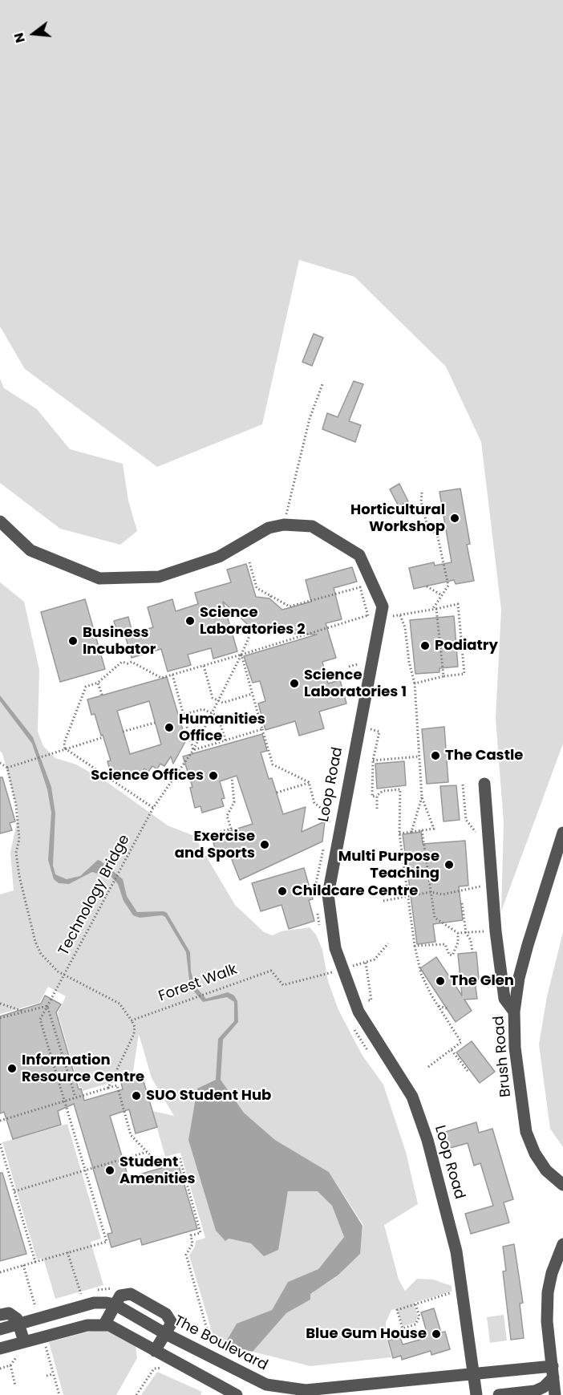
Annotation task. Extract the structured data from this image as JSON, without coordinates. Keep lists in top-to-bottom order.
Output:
{
  "streets": {
    "street": ["Loop Road", "Brush Road", "The Boulevard"],
    "path": ["Technology Bridge", "Forest Walk"]
  },
  "crossings": [
    ["Loop Road", "Forest Walk"],
    ["Loop Road", "The Boulevard"]
  ],
  "places": [
    "Horticultural Workshop",
    "Science Laboratories 2",
    "Business Incubator",
    "Podiatry",
    "Science Laboratories 1",
    "Humanities Office",
    "The Castle",
    "Science Offices",
    "Exercise and Sports",
    "Multi Purpose Teaching",
    "Childcare Centre",
    "The Glen",
    "Information Resource Centre",
    "SUO Student Hub",
    "Student Amenities",
    "Blue Gum House"
  ],
  "north": "left"
}
